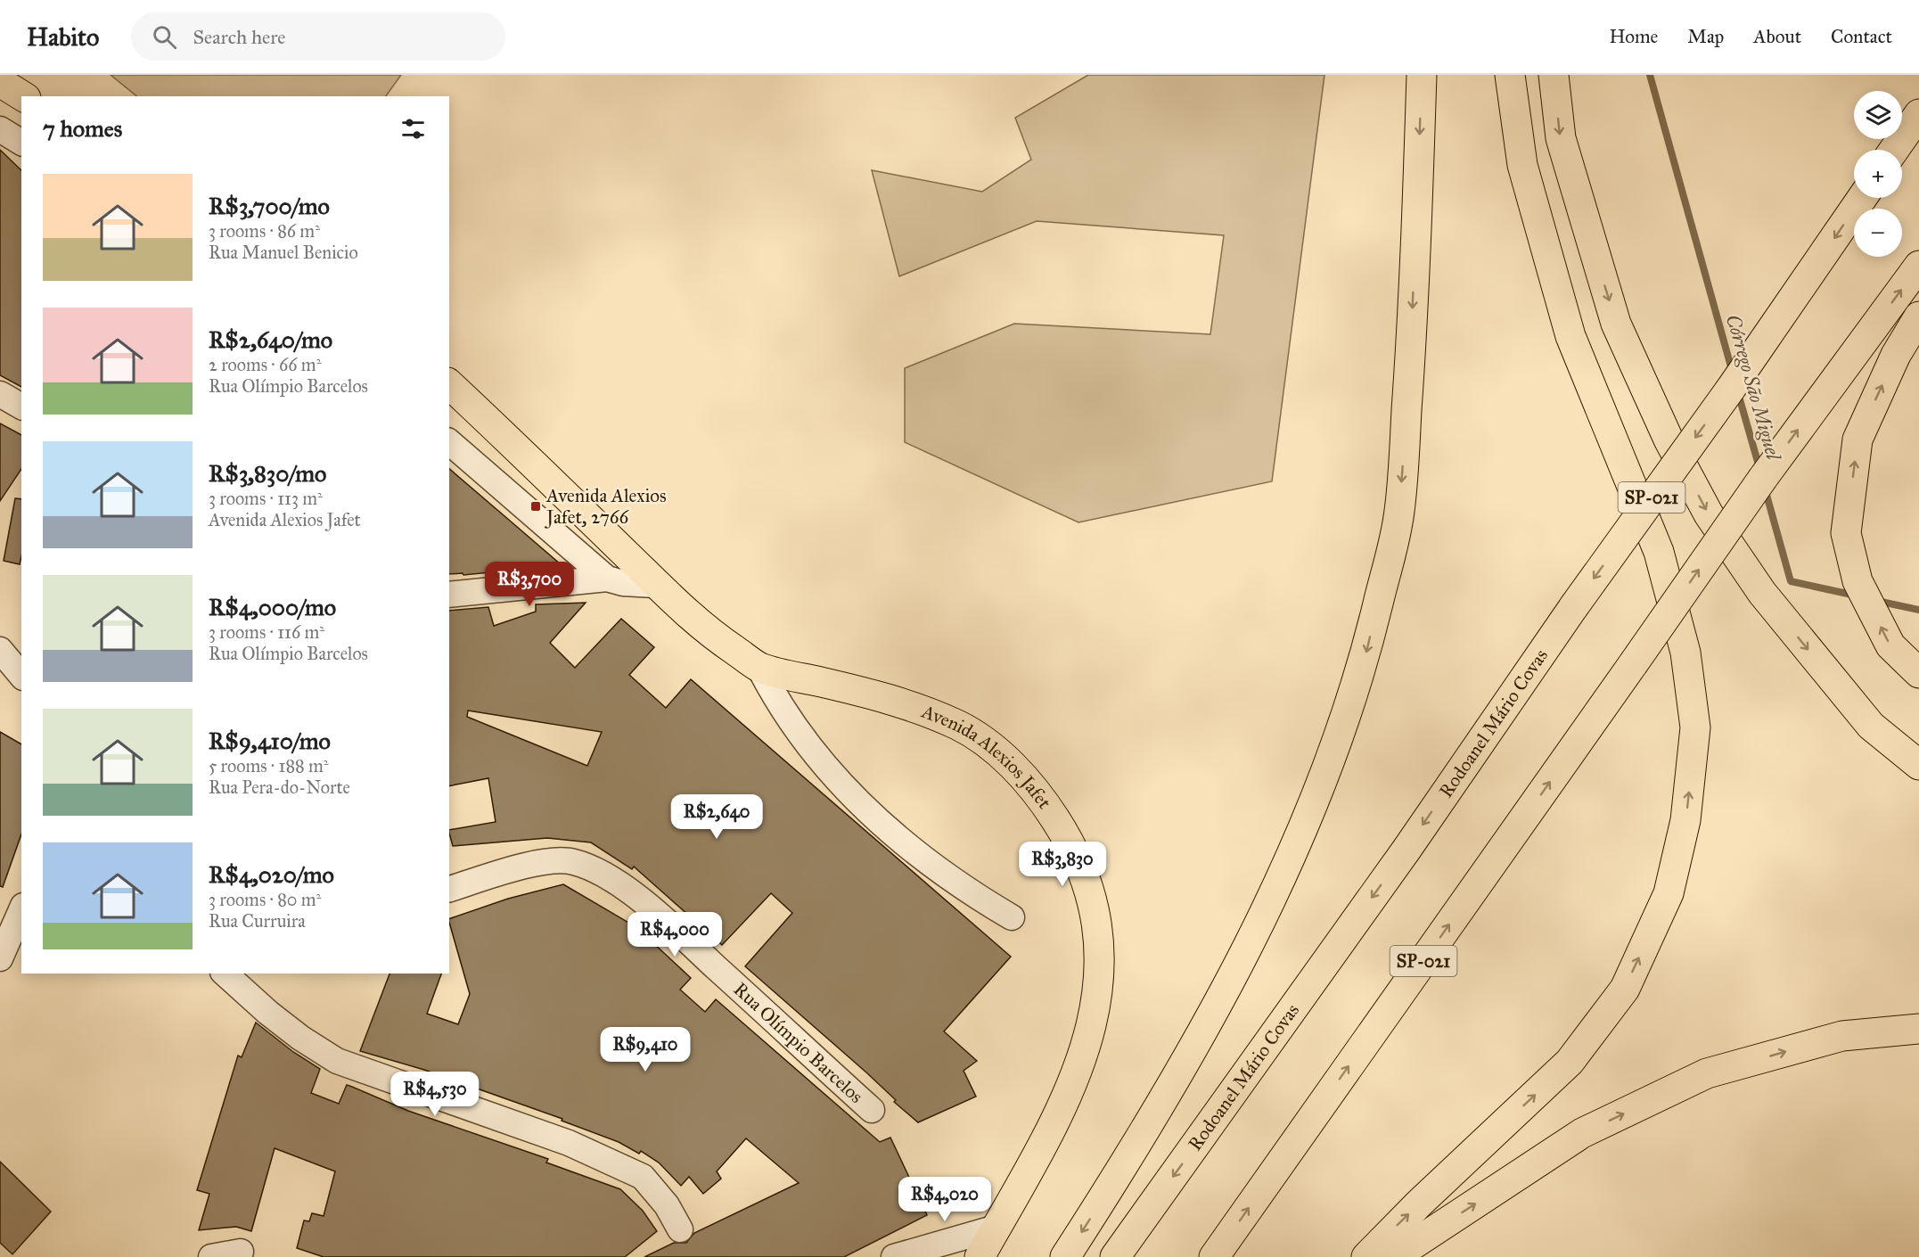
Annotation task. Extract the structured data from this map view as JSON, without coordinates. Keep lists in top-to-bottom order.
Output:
{
  "streets": {
    "main road": ["SP-021", "Rodoanel Mário Covas", "Avenida Alexios Jafet"],
    "street": ["Rua Olímpio Barcelos"]
  },
  "water": ["Córrego São Miguel"],
  "places": {
    "transit": ["Avenida Alexios Jafet, 2766"]
  },
  "page": {
    "header": "Habito",
    "search": "Search here",
    "nav": [
      "Home",
      "Map",
      "About",
      "Contact"
    ],
    "map_buttons": ["+", "−"],
    "heading": "7 homes",
    "list": [
      {
        "name": "R$3,700/mo",
        "note": "3 rooms · 86 m² · Rua Manuel Benicio"
      },
      {
        "name": "R$2,640/mo",
        "note": "2 rooms · 66 m² · Rua Olímpio Barcelos"
      },
      {
        "name": "R$3,830/mo",
        "note": "3 rooms · 113 m² · Avenida Alexios Jafet"
      },
      {
        "name": "R$4,000/mo",
        "note": "3 rooms · 116 m² · Rua Olímpio Barcelos"
      },
      {
        "name": "R$9,410/mo",
        "note": "5 rooms · 188 m² · Rua Pera-do-Norte"
      },
      {
        "name": "R$4,020/mo",
        "note": "3 rooms · 80 m² · Rua Curruira"
      }
    ],
    "price": [
      "R$3,700",
      "R$2,640",
      "R$3,830",
      "R$4,000",
      "R$9,410",
      "R$4,530",
      "R$4,020"
    ]
  }
}
